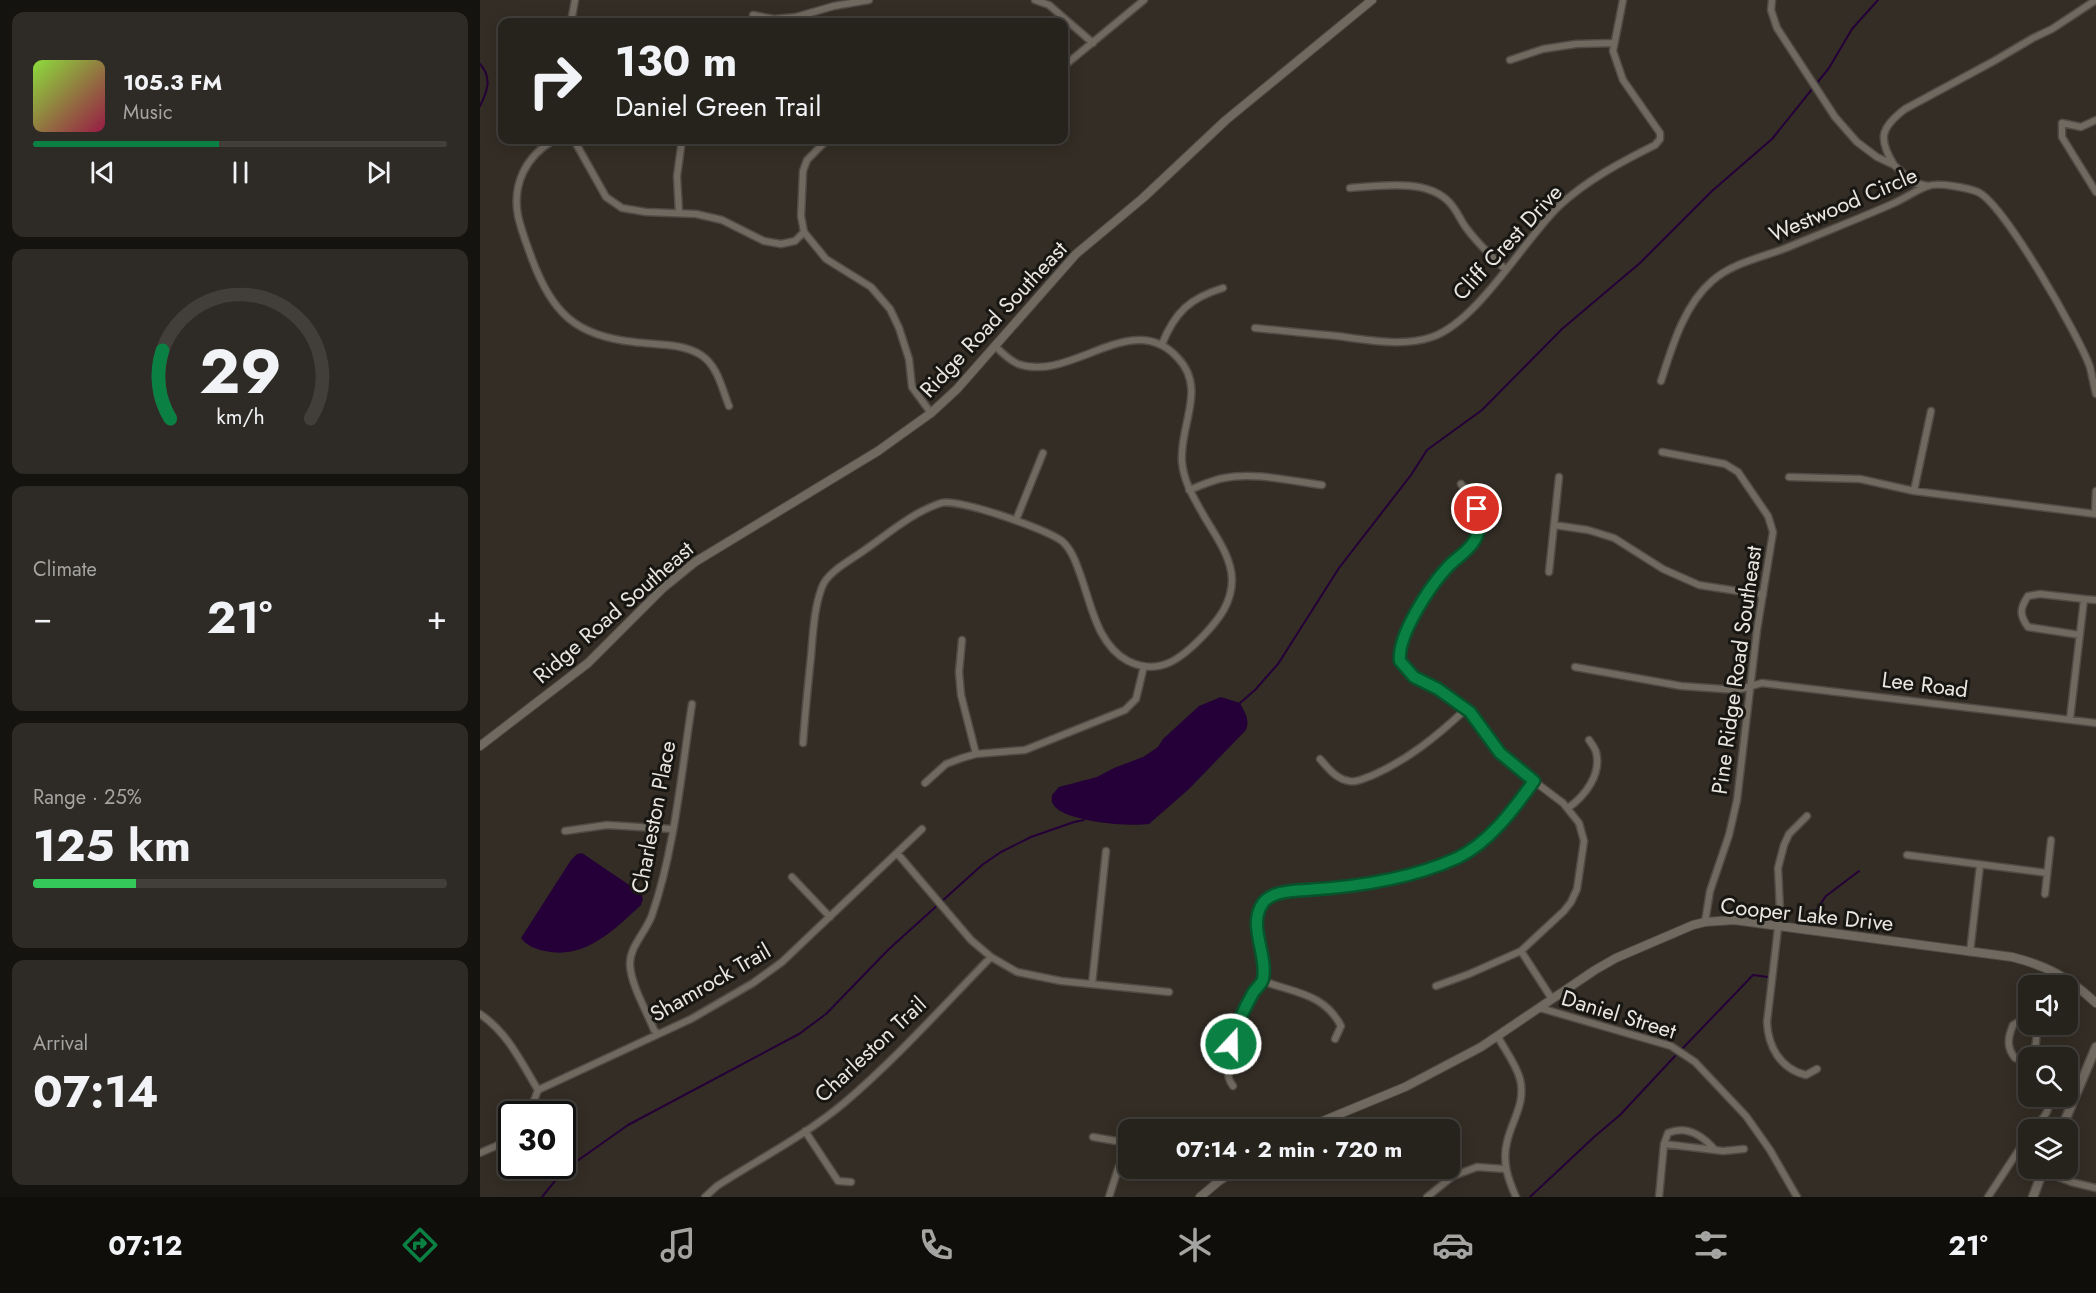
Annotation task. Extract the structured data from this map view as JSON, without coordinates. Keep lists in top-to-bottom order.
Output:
{
  "streets": {
    "street": [
      "Westwood Circle",
      "Cliff Crest Drive",
      "Ridge Road Southeast",
      "Pine Ridge Road Southeast",
      "Lee Road",
      "Charleston Place",
      "Cooper Lake Drive",
      "Shamrock Trail",
      "Daniel Street",
      "Charleston Trail"
    ]
  },
  "crossings": [
    ["Pine Ridge Road Southeast", "Lee Road"],
    ["Pine Ridge Road Southeast", "Cooper Lake Drive"],
    ["Charleston Place", "Shamrock Trail"],
    ["Cooper Lake Drive", "Daniel Street"]
  ],
  "page": {
    "turn": ["130 m", "Daniel Green Trail"],
    "song": ["105.3 FM", "Music"],
    "tile": [
      "Climate",
      ["Range · 25%", "125 km"],
      ["Arrival", "07:14"]
    ],
    "heat": ["−", "21°", "+"],
    "limit": "30",
    "trip": "07:14 · 2 min · 720 m",
    "tabs": ["07:12", "21°"],
    "gauge": ["29", "km/h"]
  }
}
